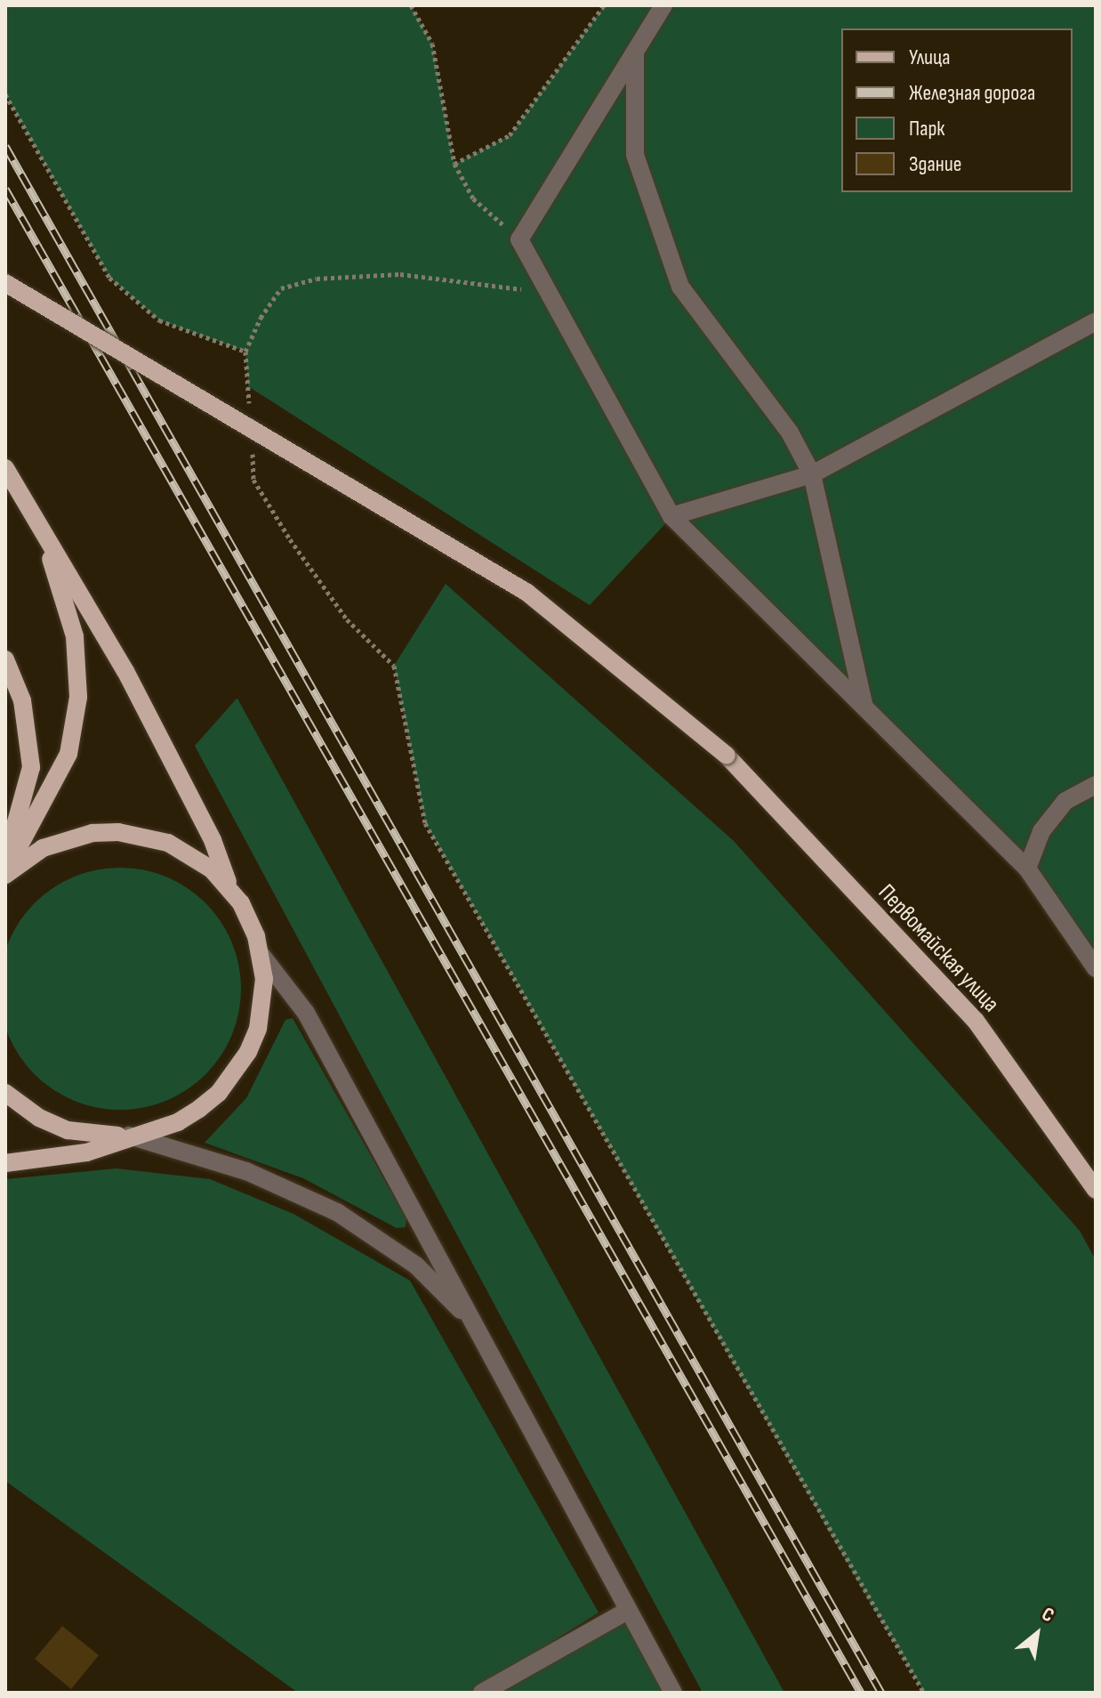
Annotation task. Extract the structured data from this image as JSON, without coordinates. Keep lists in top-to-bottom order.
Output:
{
  "streets": {
    "main road": ["Первомайская улица"]
  },
  "legend": [
    "Улица",
    "Железная дорога",
    "Парк",
    "Здание"
  ],
  "north": "top right"
}
